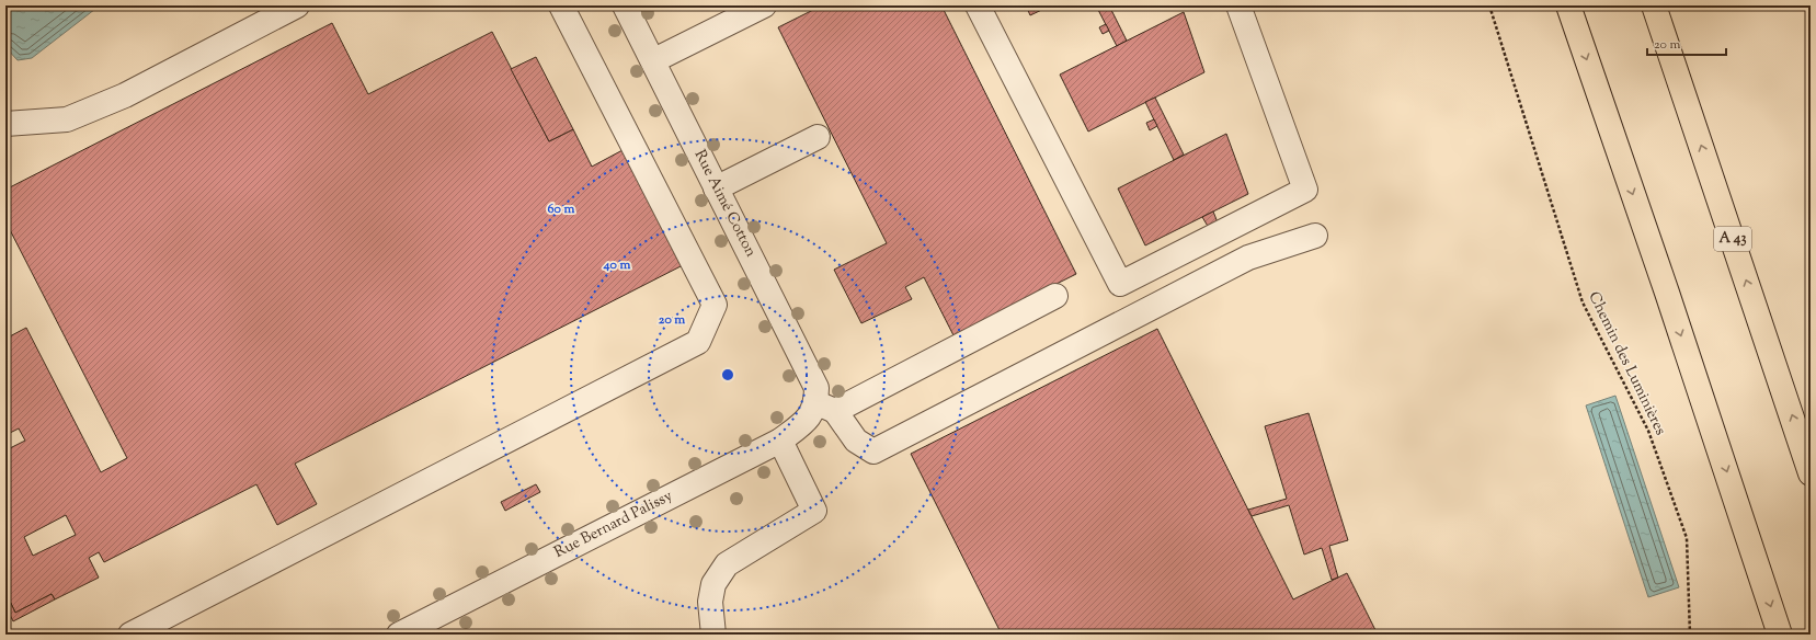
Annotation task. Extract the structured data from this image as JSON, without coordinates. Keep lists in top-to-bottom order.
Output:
{
  "streets": {
    "highway": ["A 43"],
    "street": ["Rue Aimé Cotton", "Rue Bernard Palissy"],
    "path": ["Chemin des Luminières"]
  },
  "crossings": [
    ["Rue Aimé Cotton", "Rue Bernard Palissy"]
  ],
  "scale_bar": "20 m",
  "rings": ["60 m", "40 m", "20 m"]
}
